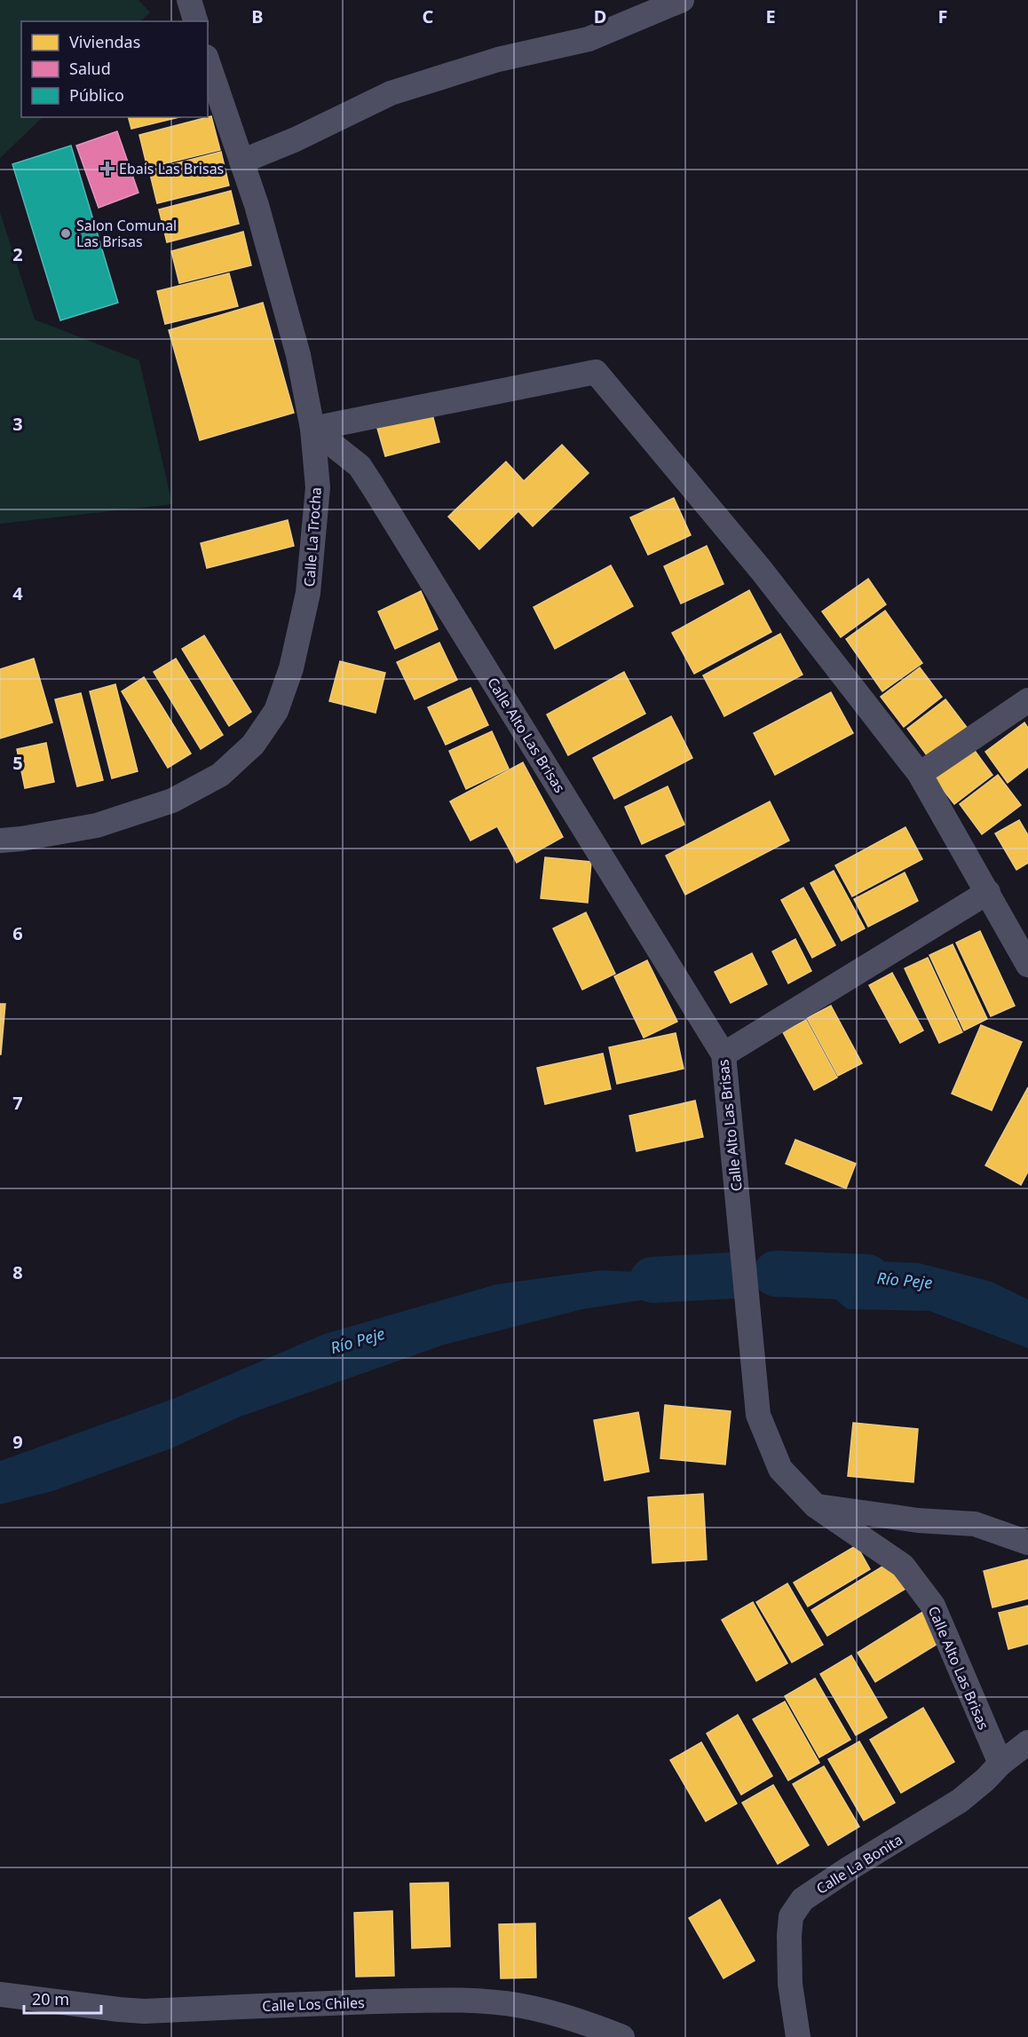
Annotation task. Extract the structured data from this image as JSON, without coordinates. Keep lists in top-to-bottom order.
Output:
{
  "streets": {
    "street": [
      "Calle La Trocha",
      "Calle Alto Las Brisas",
      "Calle La Bonita",
      "Calle Los Chiles"
    ]
  },
  "crossings": [
    ["Calle La Trocha", "Calle Alto Las Brisas"],
    ["Calle Alto Las Brisas", "Calle La Bonita"]
  ],
  "water": ["Río Peje"],
  "places": {
    "health": ["Ebais Las Brisas"],
    "other": ["Salon Comunal Las Brisas"]
  },
  "legend": ["Viviendas", "Salud", "Público"],
  "scale_bar": "20 m",
  "grid": {
    "columns": [
      "B",
      "C",
      "D",
      "E",
      "F"
    ],
    "rows": [
      "2",
      "3",
      "4",
      "5",
      "6",
      "7",
      "8",
      "9"
    ]
  }
}
